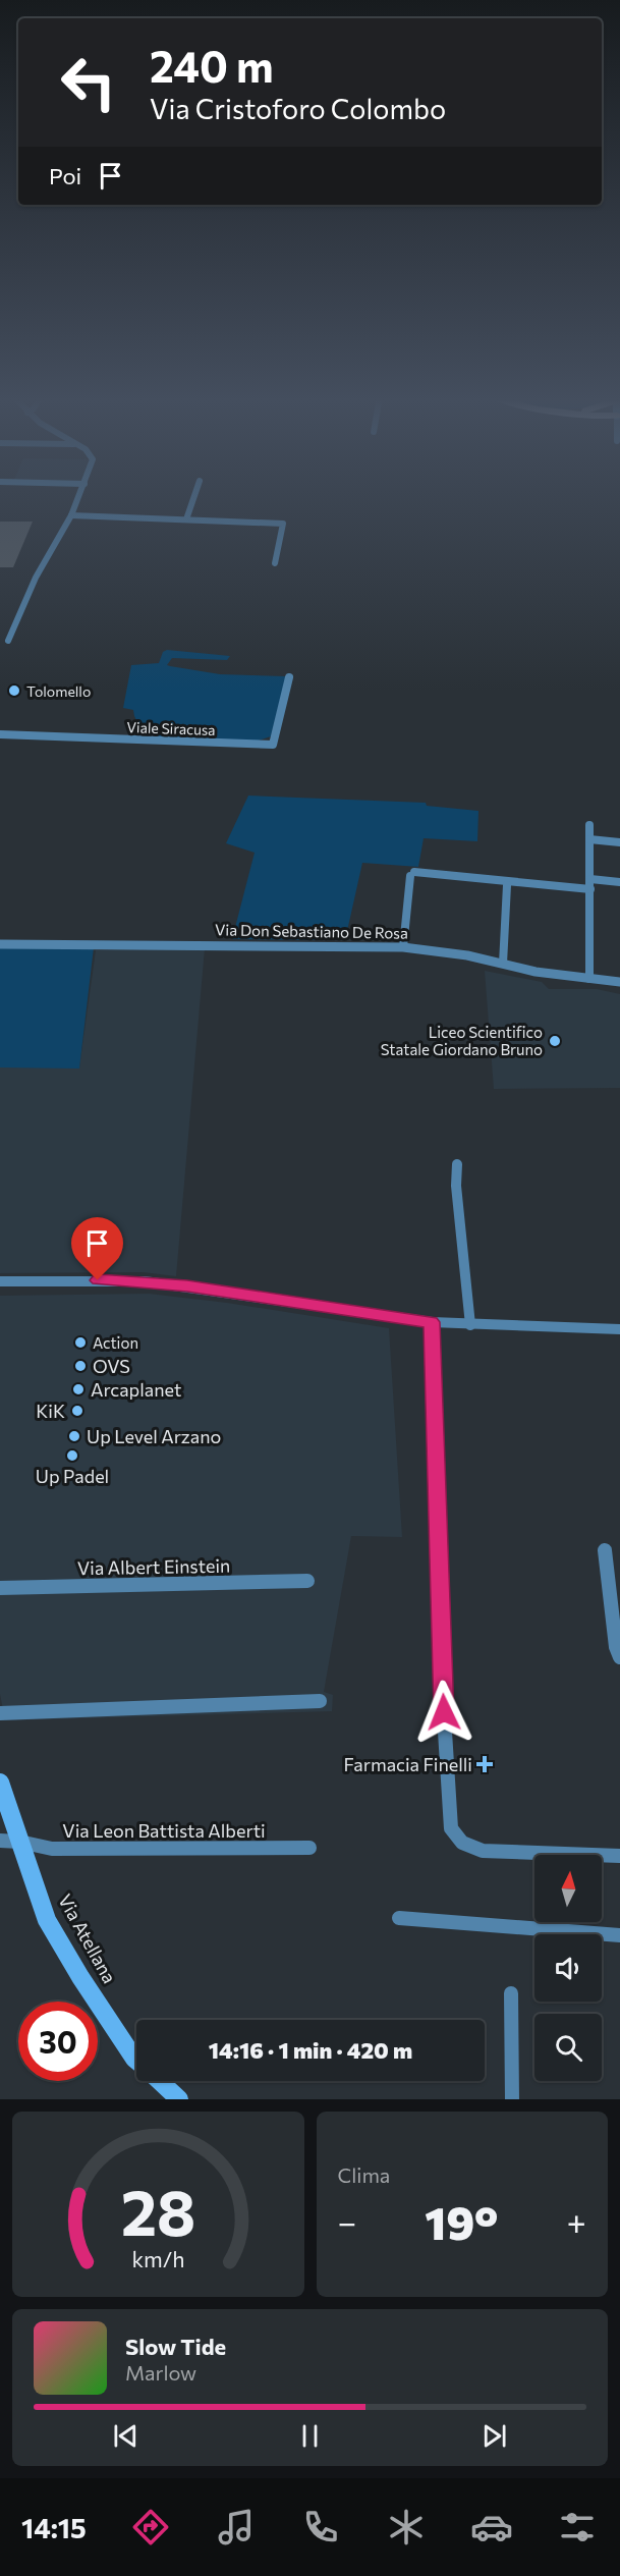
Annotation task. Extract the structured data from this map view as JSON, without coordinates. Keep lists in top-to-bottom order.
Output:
{
  "streets": {
    "main road": ["Via Atellana"],
    "street": [
      "Viale Siracusa",
      "Via Don Sebastiano De Rosa",
      "Via Albert Einstein",
      "Via Leon Battista Alberti"
    ]
  },
  "crossings": [
    ["Via Leon Battista Alberti", "Via Atellana"]
  ],
  "places": {
    "other": [
      "Tolomello",
      "Liceo Scientifico Statale Giordano Bruno",
      "Action",
      "OVS",
      "Arcaplanet",
      "KiK",
      "Up Level Arzano",
      "Up Padel"
    ],
    "health": ["Farmacia Finelli"]
  },
  "north": "top",
  "page": {
    "turn": ["240 m", "Via Cristoforo Colombo"],
    "then": "Poi",
    "limit": "30",
    "trip": "14:16 · 1 min · 420 m",
    "tile": "Clima",
    "heat": ["−", "19°", "+"],
    "song": ["Slow Tide", "Marlow"],
    "tabs": "14:15",
    "gauge": ["28", "km/h"]
  }
}
